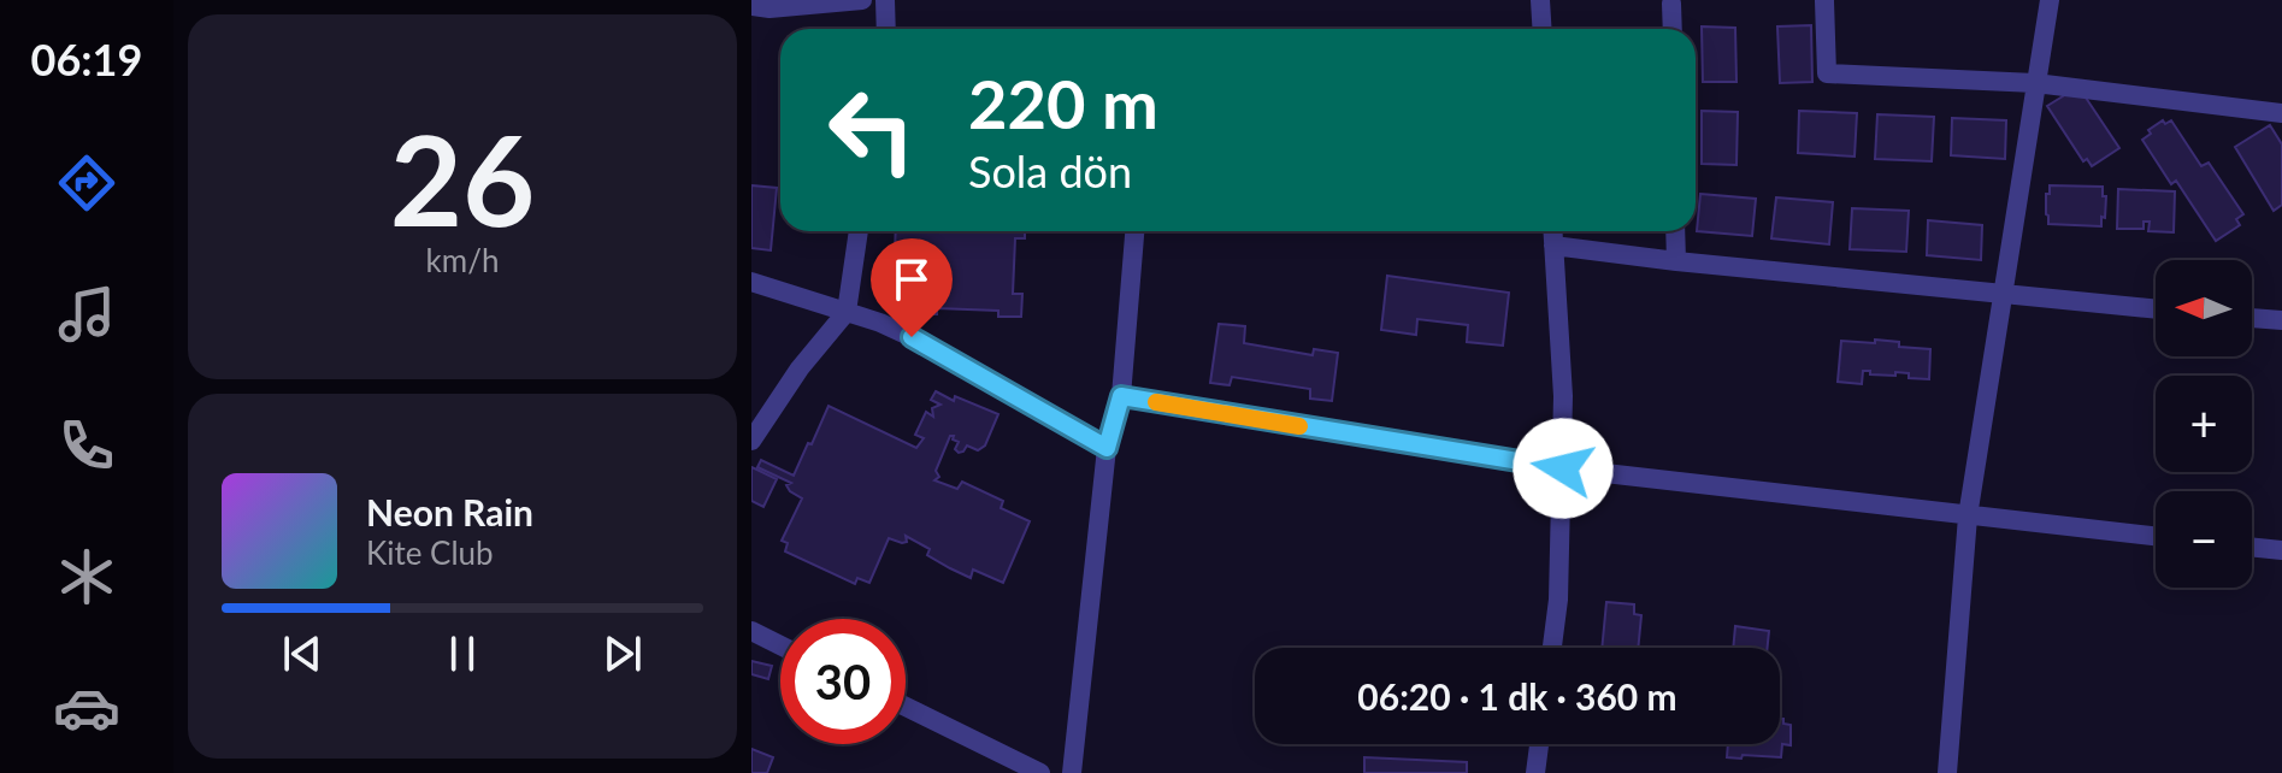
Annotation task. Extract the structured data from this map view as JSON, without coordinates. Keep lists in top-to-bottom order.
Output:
{
  "north": "left",
  "page": {
    "tabs": "06:19",
    "tile": ["26", "km/h"],
    "turn": ["220 m", "Sola dön"],
    "map_buttons": ["+", "−"],
    "song": ["Neon Rain", "Kite Club"],
    "limit": "30",
    "trip": "06:20 · 1 dk · 360 m"
  }
}
